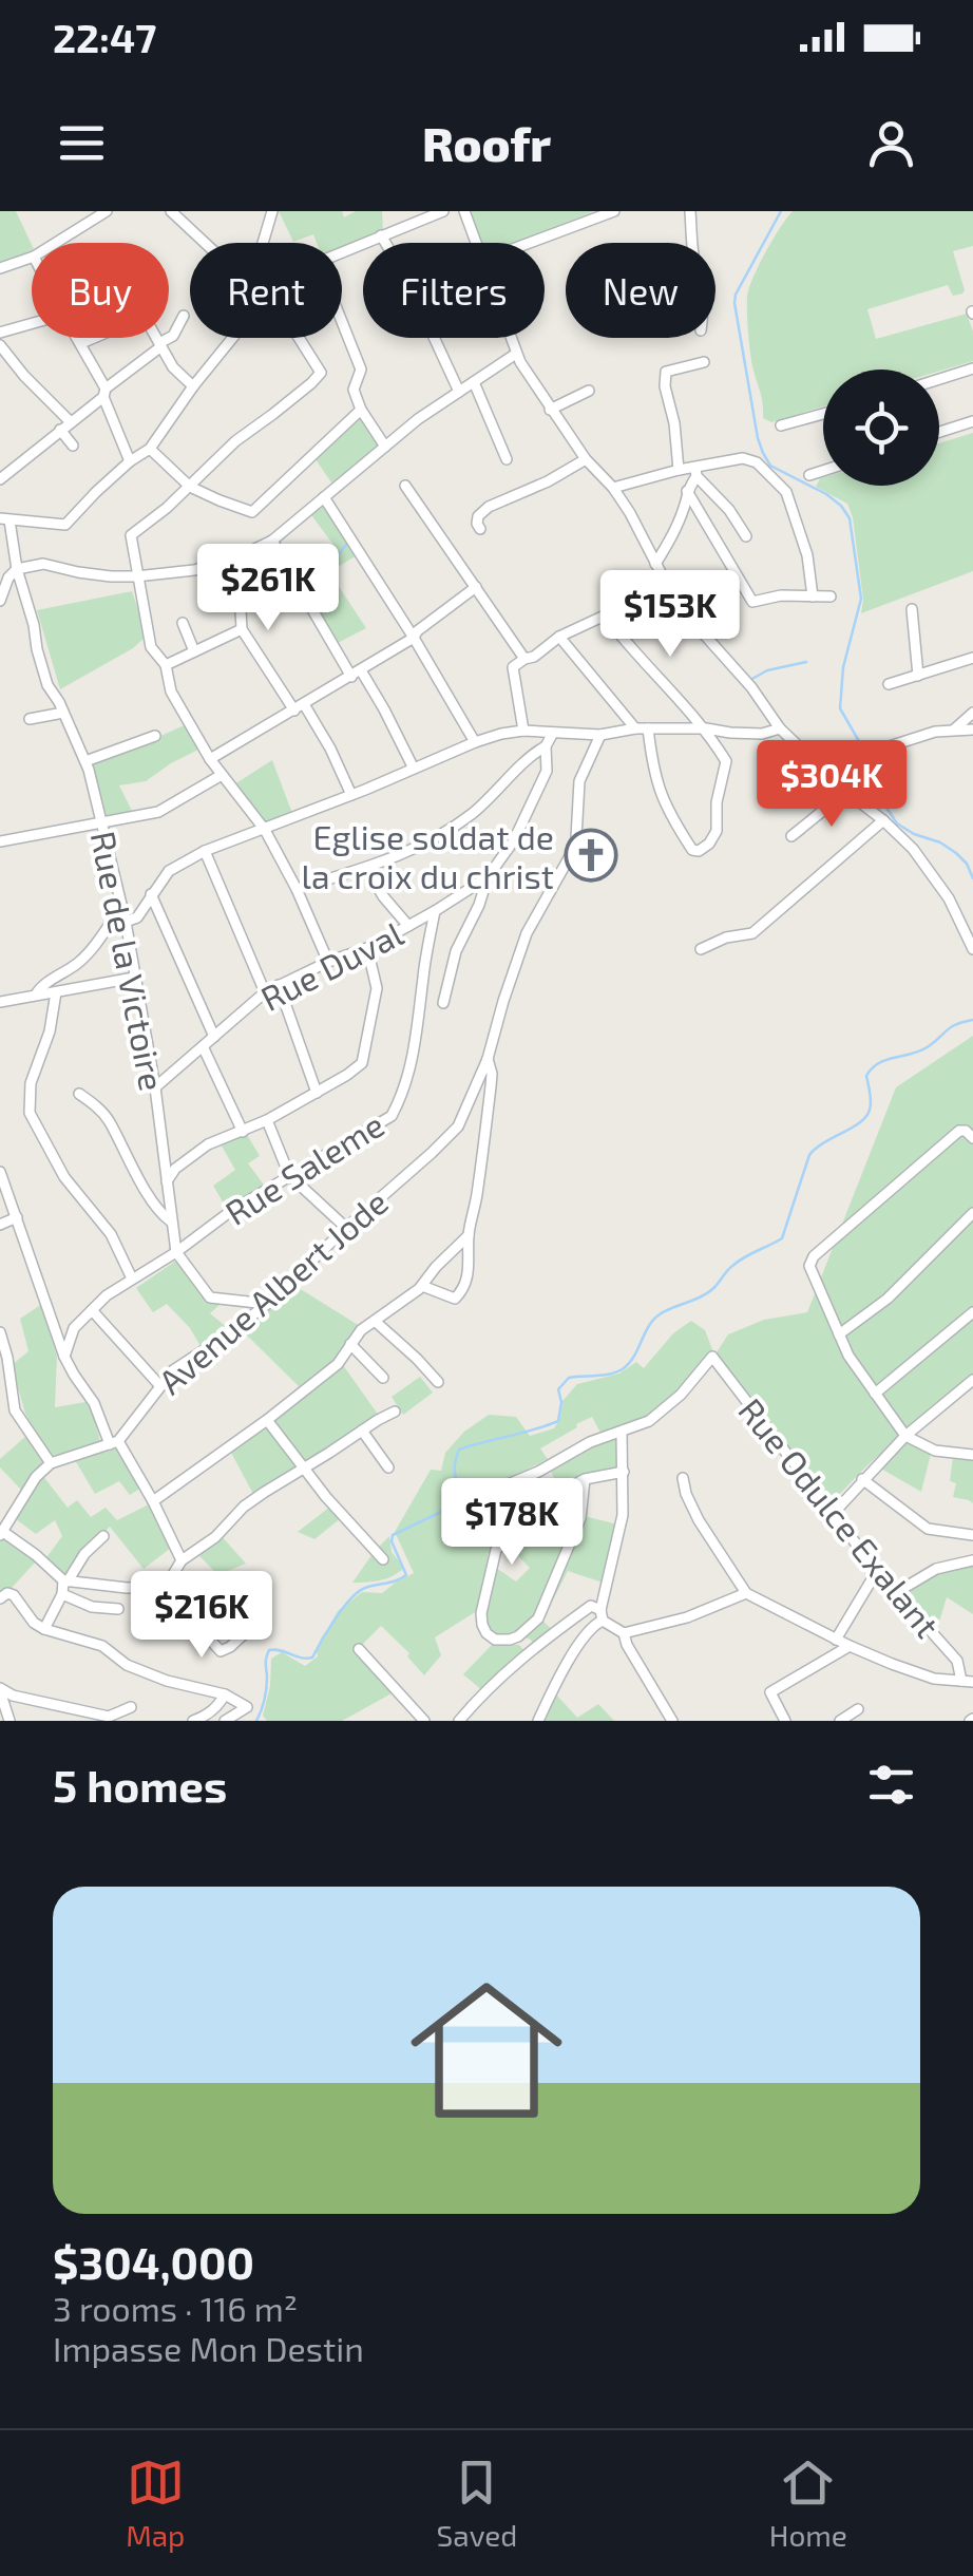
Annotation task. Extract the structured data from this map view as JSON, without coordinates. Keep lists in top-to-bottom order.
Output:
{
  "streets": {
    "street": [
      "Rue de la Victoire",
      "Rue Duval",
      "Rue Saleme",
      "Avenue Albert Jode",
      "Rue Odulce Exalant"
    ]
  },
  "crossings": [
    ["Rue de la Victoire", "Rue Duval"],
    ["Rue de la Victoire", "Rue Saleme"],
    ["Rue de la Victoire", "Avenue Albert Jode"],
    ["Rue Duval", "Rue Saleme"]
  ],
  "places": {
    "church": ["Eglise soldat de la croix du christ"]
  },
  "page": {
    "status": "22:47",
    "header": "Roofr",
    "chip": [
      "Buy",
      "Rent",
      "Filters",
      "New"
    ],
    "price": [
      "$261K",
      "$153K",
      "$304K",
      "$178K",
      "$216K"
    ],
    "heading": "5 homes",
    "list": [
      {
        "name": "$304,000",
        "note": "3 rooms · 116 m² · Impasse Mon Destin"
      }
    ],
    "tabs": ["Map", "Saved", "Home"]
  }
}
